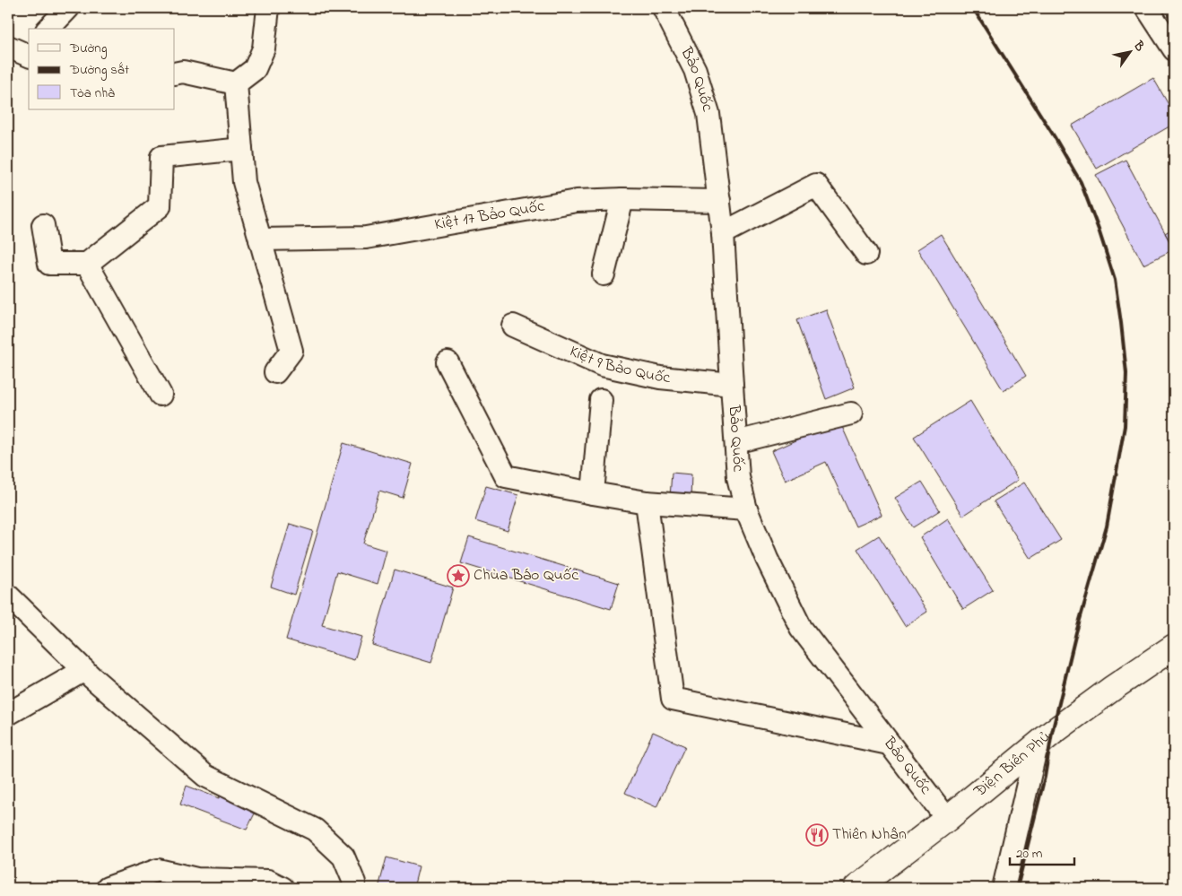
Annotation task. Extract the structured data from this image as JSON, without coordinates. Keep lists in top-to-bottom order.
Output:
{
  "streets": {
    "main road": ["Điện Biên Phủ"],
    "street": ["Bảo Quốc", "Kiệt 17 Bảo Quốc", "Kiệt 9 Bảo Quốc"]
  },
  "crossings": [
    ["Bảo Quốc", "Kiệt 17 Bảo Quốc"],
    ["Bảo Quốc", "Kiệt 9 Bảo Quốc"],
    ["Bảo Quốc", "Điện Biên Phủ"]
  ],
  "places": {
    "place": ["Chùa Báo Quốc"],
    "restaurant": ["Thiên Nhân"]
  },
  "legend": ["Đường", "Đường sắt", "Tòa nhà"],
  "scale_bar": "20 m",
  "north": "top right"
}
